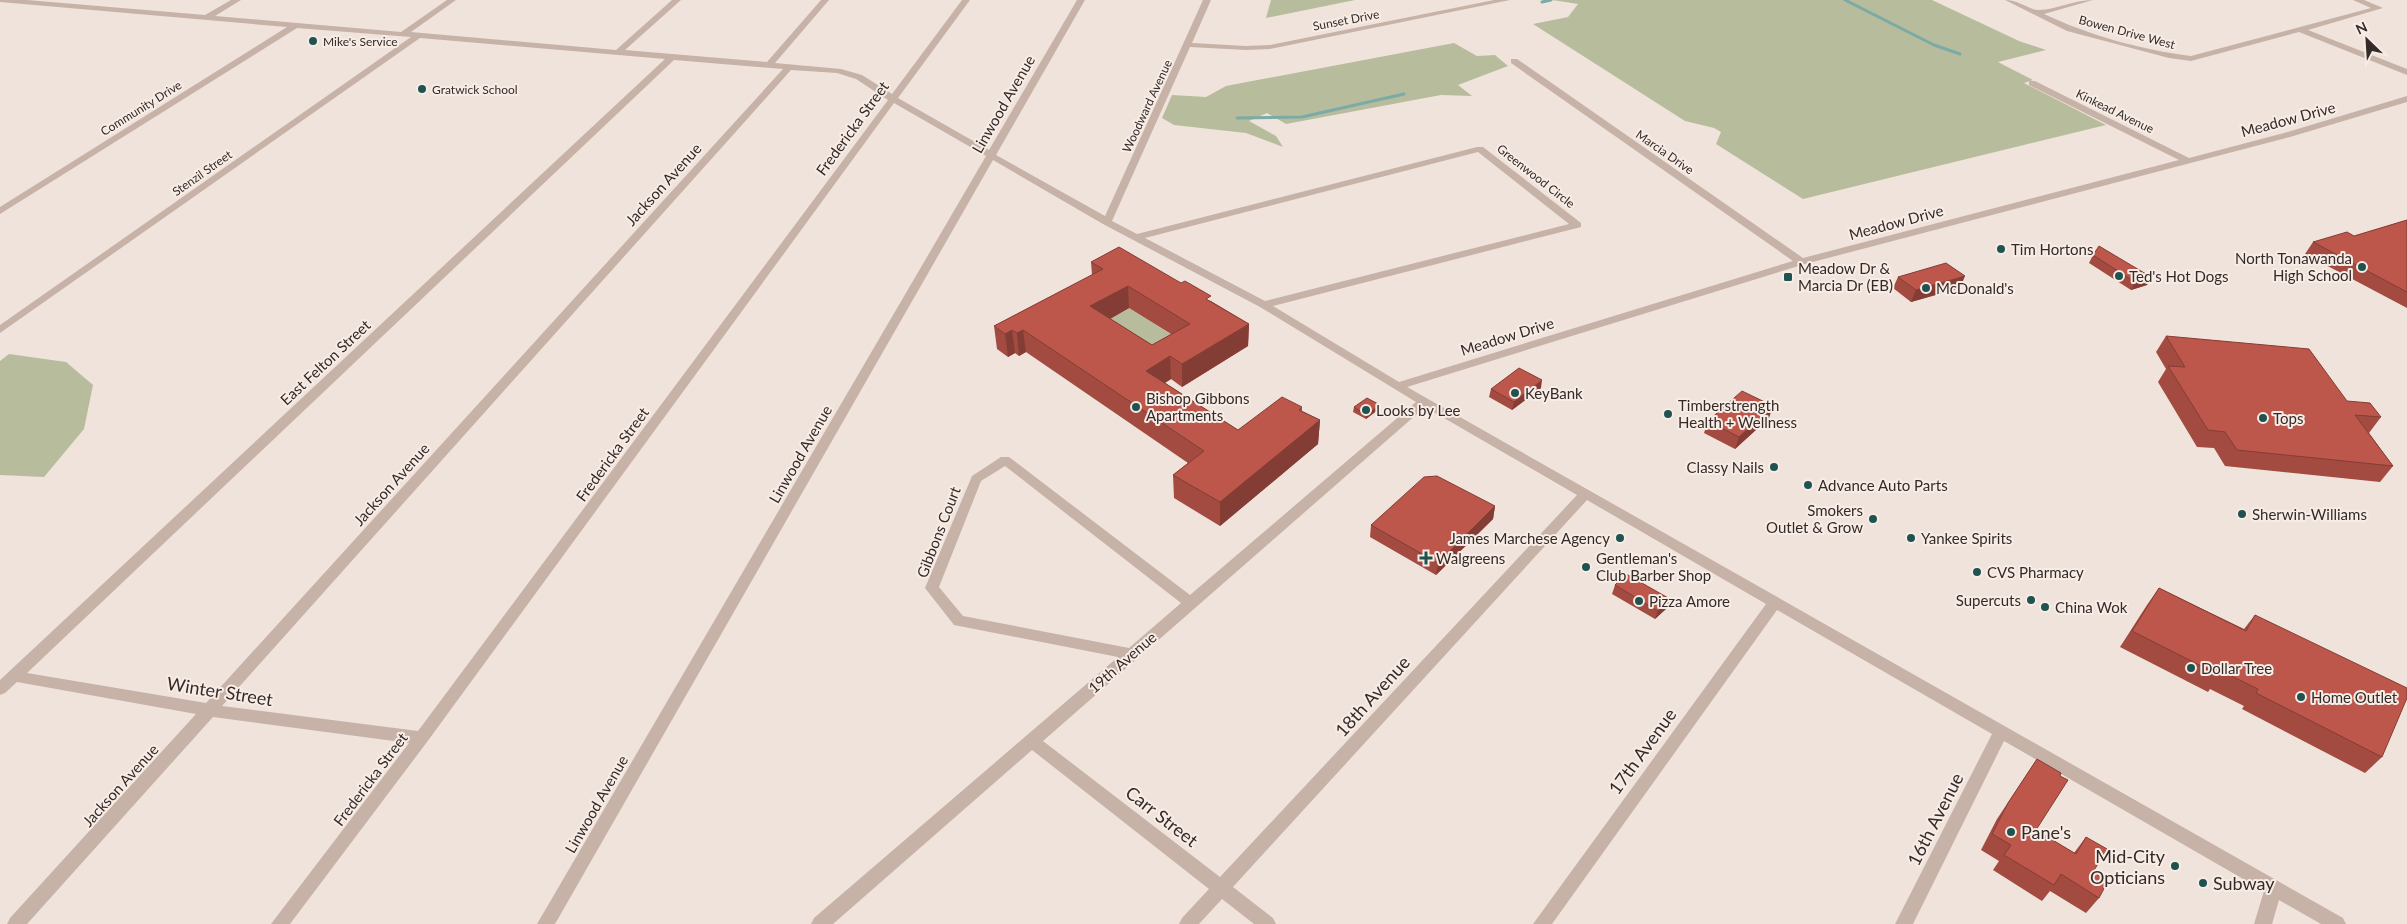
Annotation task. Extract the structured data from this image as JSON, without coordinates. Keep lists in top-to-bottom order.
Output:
{
  "streets": {
    "street": [
      "Sunset Drive",
      "Bowen Drive West",
      "Linwood Avenue",
      "Woodward Avenue",
      "Community Drive",
      "Kinkead Avenue",
      "Meadow Drive",
      "Fredericka Street",
      "Marcia Drive",
      "Stenzil Street",
      "Greenwood Circle",
      "Jackson Avenue",
      "East Felton Street",
      "Gibbons Court",
      "19th Avenue",
      "Winter Street",
      "18th Avenue",
      "17th Avenue",
      "Carr Street",
      "16th Avenue"
    ]
  },
  "crossings": [
    ["Sunset Drive", "Woodward Avenue"],
    ["Kinkead Avenue", "Meadow Drive"],
    ["Meadow Drive", "Marcia Drive"],
    ["Fredericka Street", "Winter Street"],
    ["Jackson Avenue", "Winter Street"],
    ["East Felton Street", "Winter Street"],
    ["Gibbons Court", "19th Avenue"],
    ["19th Avenue", "Carr Street"],
    ["18th Avenue", "Carr Street"]
  ],
  "places": {
    "other": [
      "Mike's Service",
      "Gratwick School",
      "Tim Hortons",
      "North Tonawanda High School",
      "Ted's Hot Dogs",
      "McDonald's",
      "KeyBank",
      "Bishop Gibbons Apartments",
      "Looks by Lee",
      "Timberstrength Health + Wellness",
      "Tops",
      "Classy Nails",
      "Advance Auto Parts",
      "Sherwin-Williams",
      "Smokers Outlet & Grow",
      "James Marchese Agency",
      "Yankee Spirits",
      "Gentleman's Club Barber Shop",
      "CVS Pharmacy",
      "Supercuts",
      "Pizza Amore",
      "China Wok",
      "Dollar Tree",
      "Home Outlet",
      "Pane's",
      "Mid-City Opticians",
      "Subway"
    ],
    "transit": ["Meadow Dr & Marcia Dr (EB)"],
    "health": ["Walgreens"]
  },
  "north": "top left"
}
